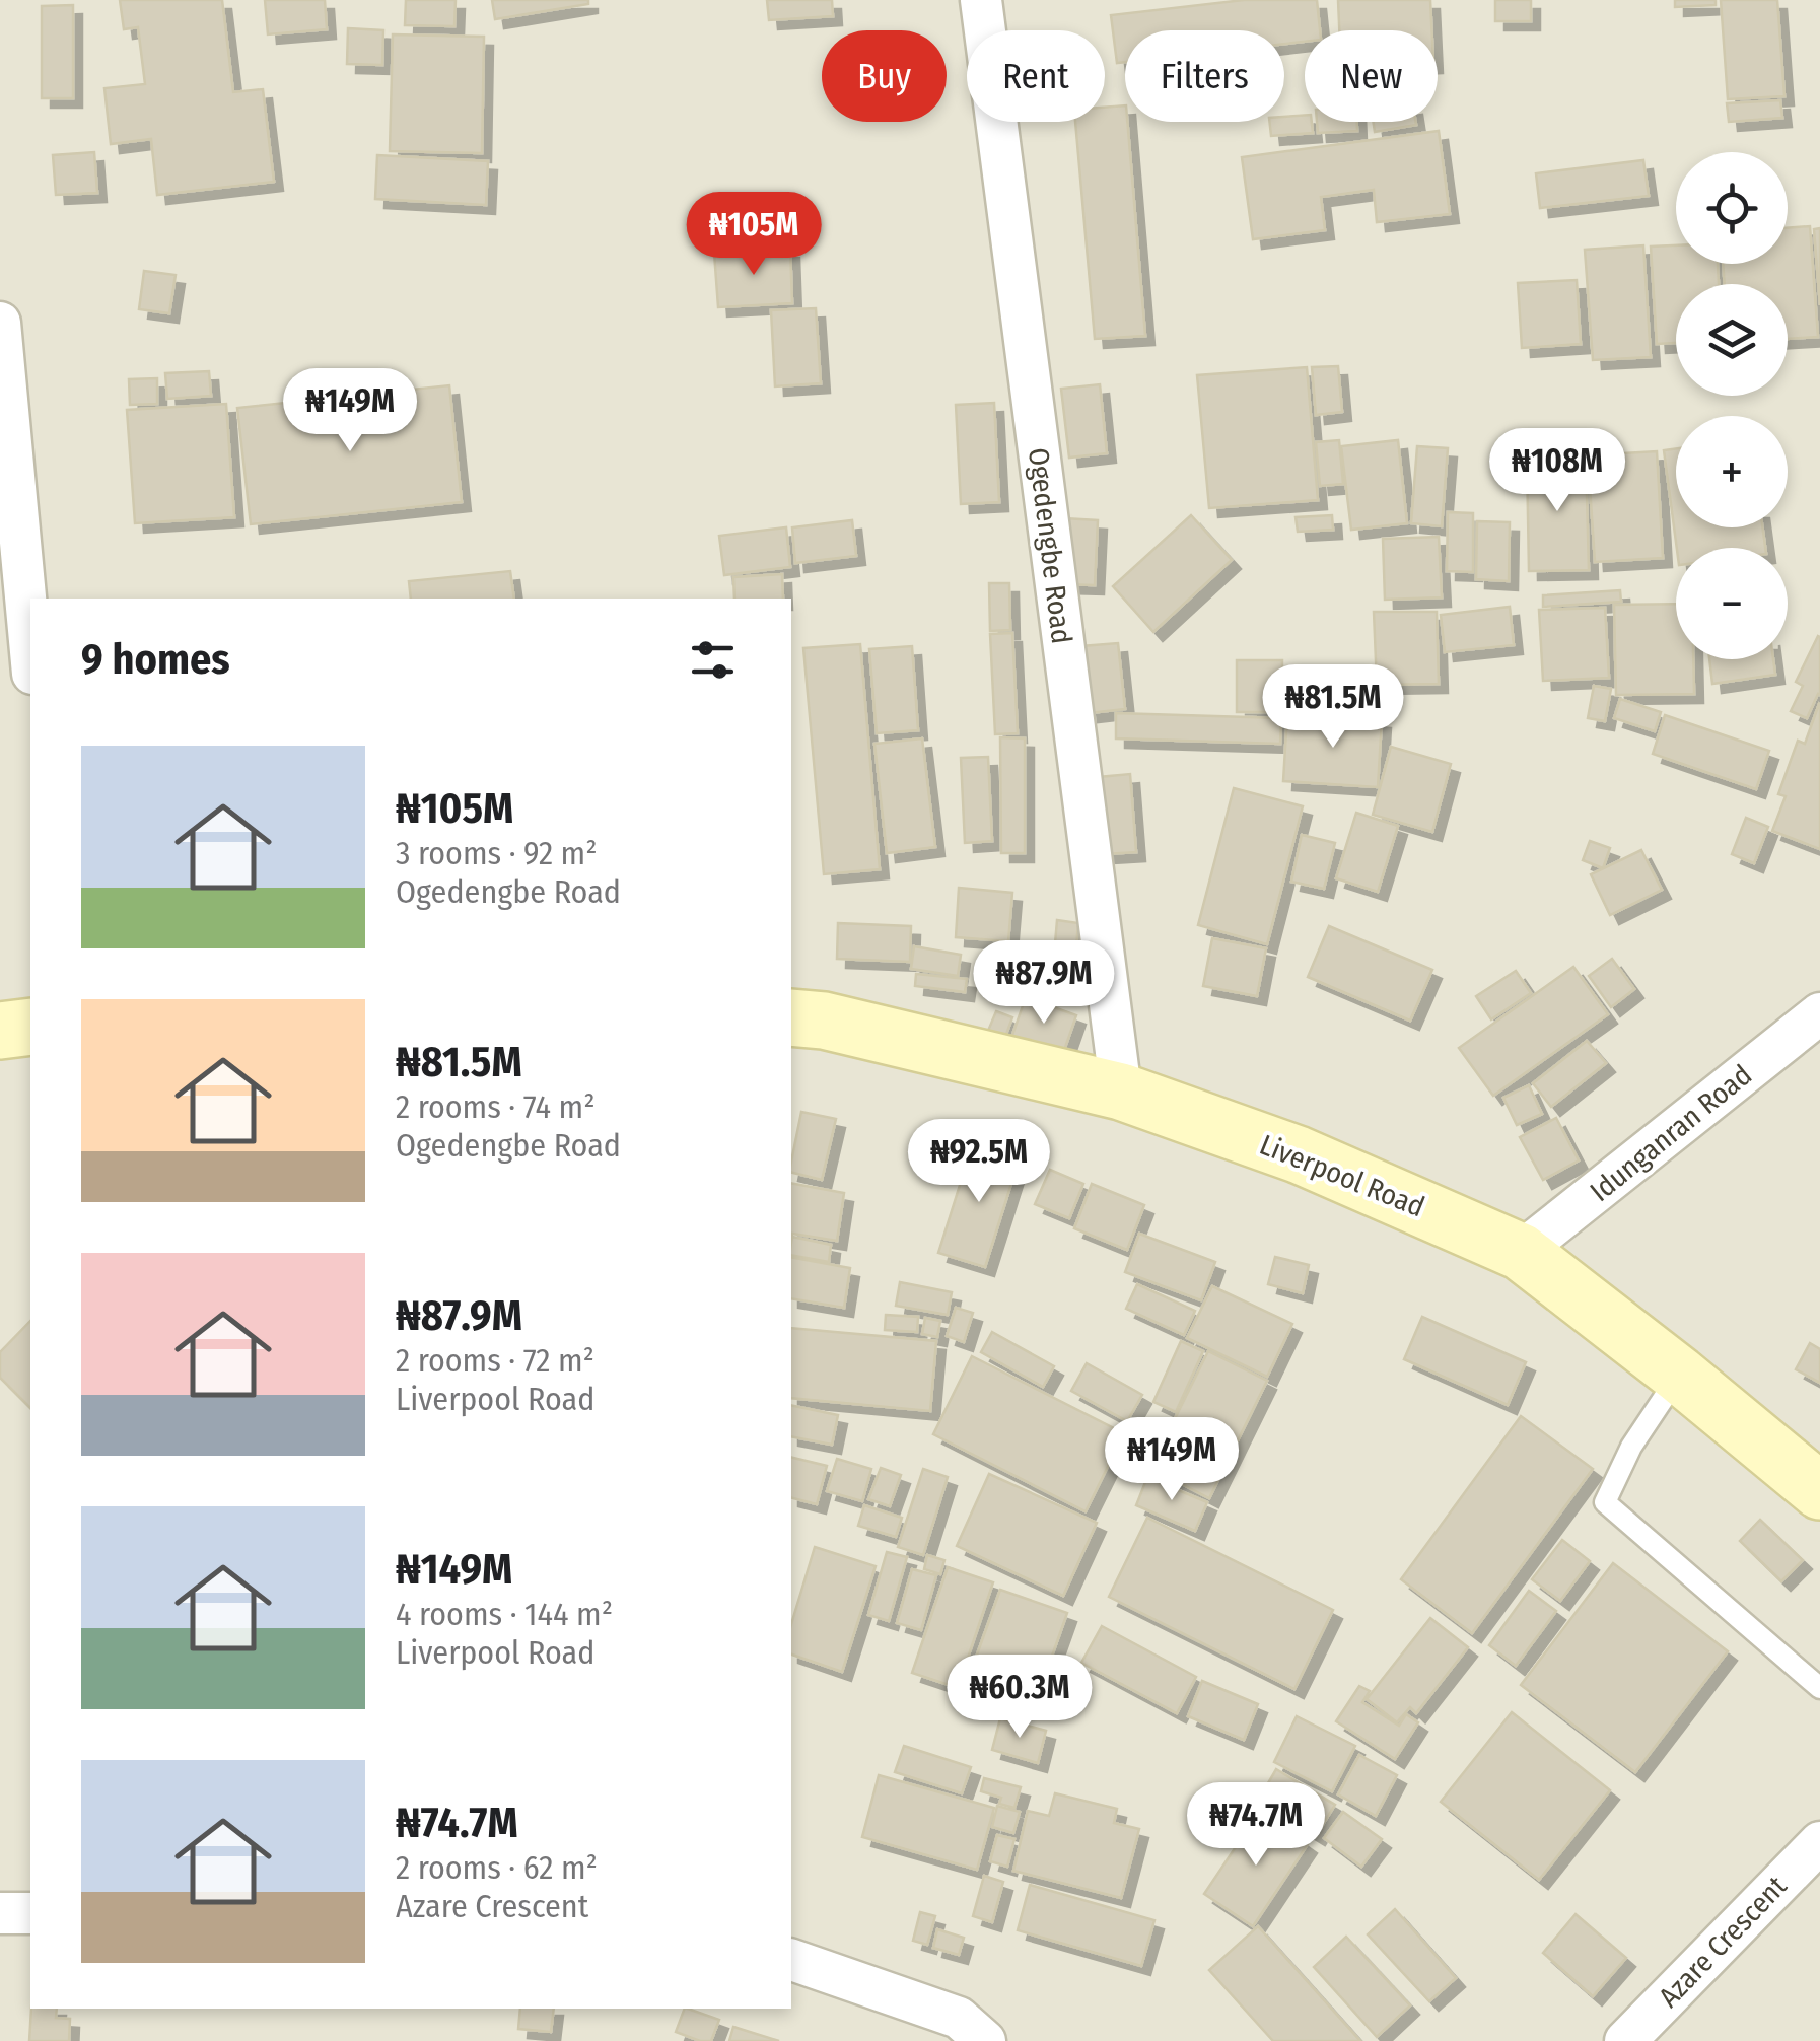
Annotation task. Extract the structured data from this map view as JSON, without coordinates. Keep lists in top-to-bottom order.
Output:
{
  "streets": {
    "main road": ["Liverpool Road"],
    "street": ["Ogedengbe Road", "Idunganran Road", "Azare Crescent"]
  },
  "crossings": [
    ["Ogedengbe Road", "Liverpool Road"],
    ["Idunganran Road", "Liverpool Road"]
  ],
  "page": {
    "chip": [
      "Buy",
      "Rent",
      "Filters",
      "New"
    ],
    "map_buttons": ["+", "−"],
    "price": [
      "₦105M",
      "₦149M",
      "₦108M",
      "₦81.5M",
      "₦87.9M",
      "₦92.5M",
      "₦149M",
      "₦60.3M",
      "₦74.7M"
    ],
    "heading": "9 homes",
    "list": [
      {
        "name": "₦105M",
        "note": "3 rooms · 92 m² · Ogedengbe Road"
      },
      {
        "name": "₦81.5M",
        "note": "2 rooms · 74 m² · Ogedengbe Road"
      },
      {
        "name": "₦87.9M",
        "note": "2 rooms · 72 m² · Liverpool Road"
      },
      {
        "name": "₦149M",
        "note": "4 rooms · 144 m² · Liverpool Road"
      },
      {
        "name": "₦74.7M",
        "note": "2 rooms · 62 m² · Azare Crescent"
      }
    ]
  }
}
